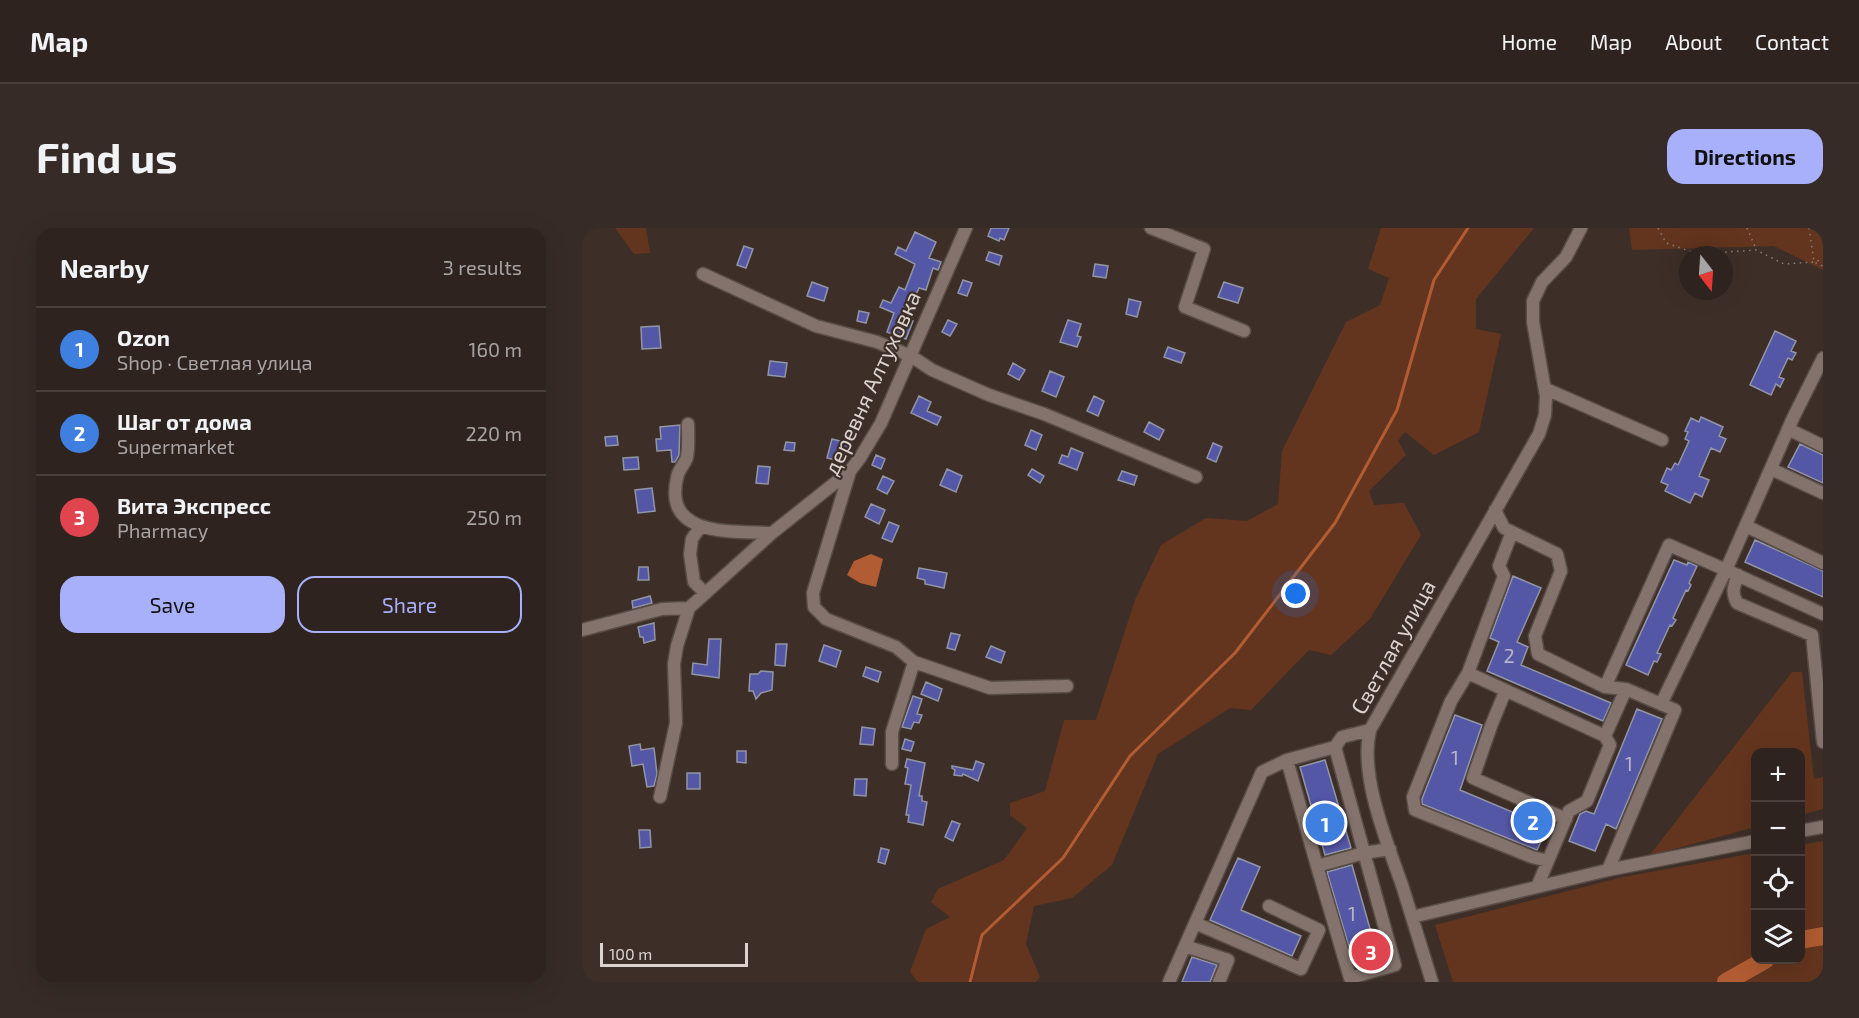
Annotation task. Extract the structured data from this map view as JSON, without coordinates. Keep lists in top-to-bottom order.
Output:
{
  "streets": {
    "street": ["деревня Алтуховка", "Светлая улица"]
  },
  "house_numbers": [
    "2",
    "1",
    "1",
    "1"
  ],
  "scale_bar": "100 m",
  "north": "bottom",
  "page": {
    "header": "Map",
    "nav": [
      "Home",
      "Map",
      "About",
      "Contact"
    ],
    "buttons": [
      "Directions",
      ["Save", "Share"]
    ],
    "title": "Find us",
    "heading": ["Nearby", "3 results"],
    "list": [
      {
        "mark": "1",
        "name": "Ozon",
        "note": "Shop · Светлая улица",
        "value": "160 m"
      },
      {
        "mark": "2",
        "name": "Шаг от дома",
        "note": "Supermarket",
        "value": "220 m"
      },
      {
        "mark": "3",
        "name": "Вита Экспресс",
        "note": "Pharmacy",
        "value": "250 m"
      }
    ],
    "map_buttons": ["+", "−"],
    "pins": ["2", "1", "3"],
    "scale": "100 m"
  }
}
